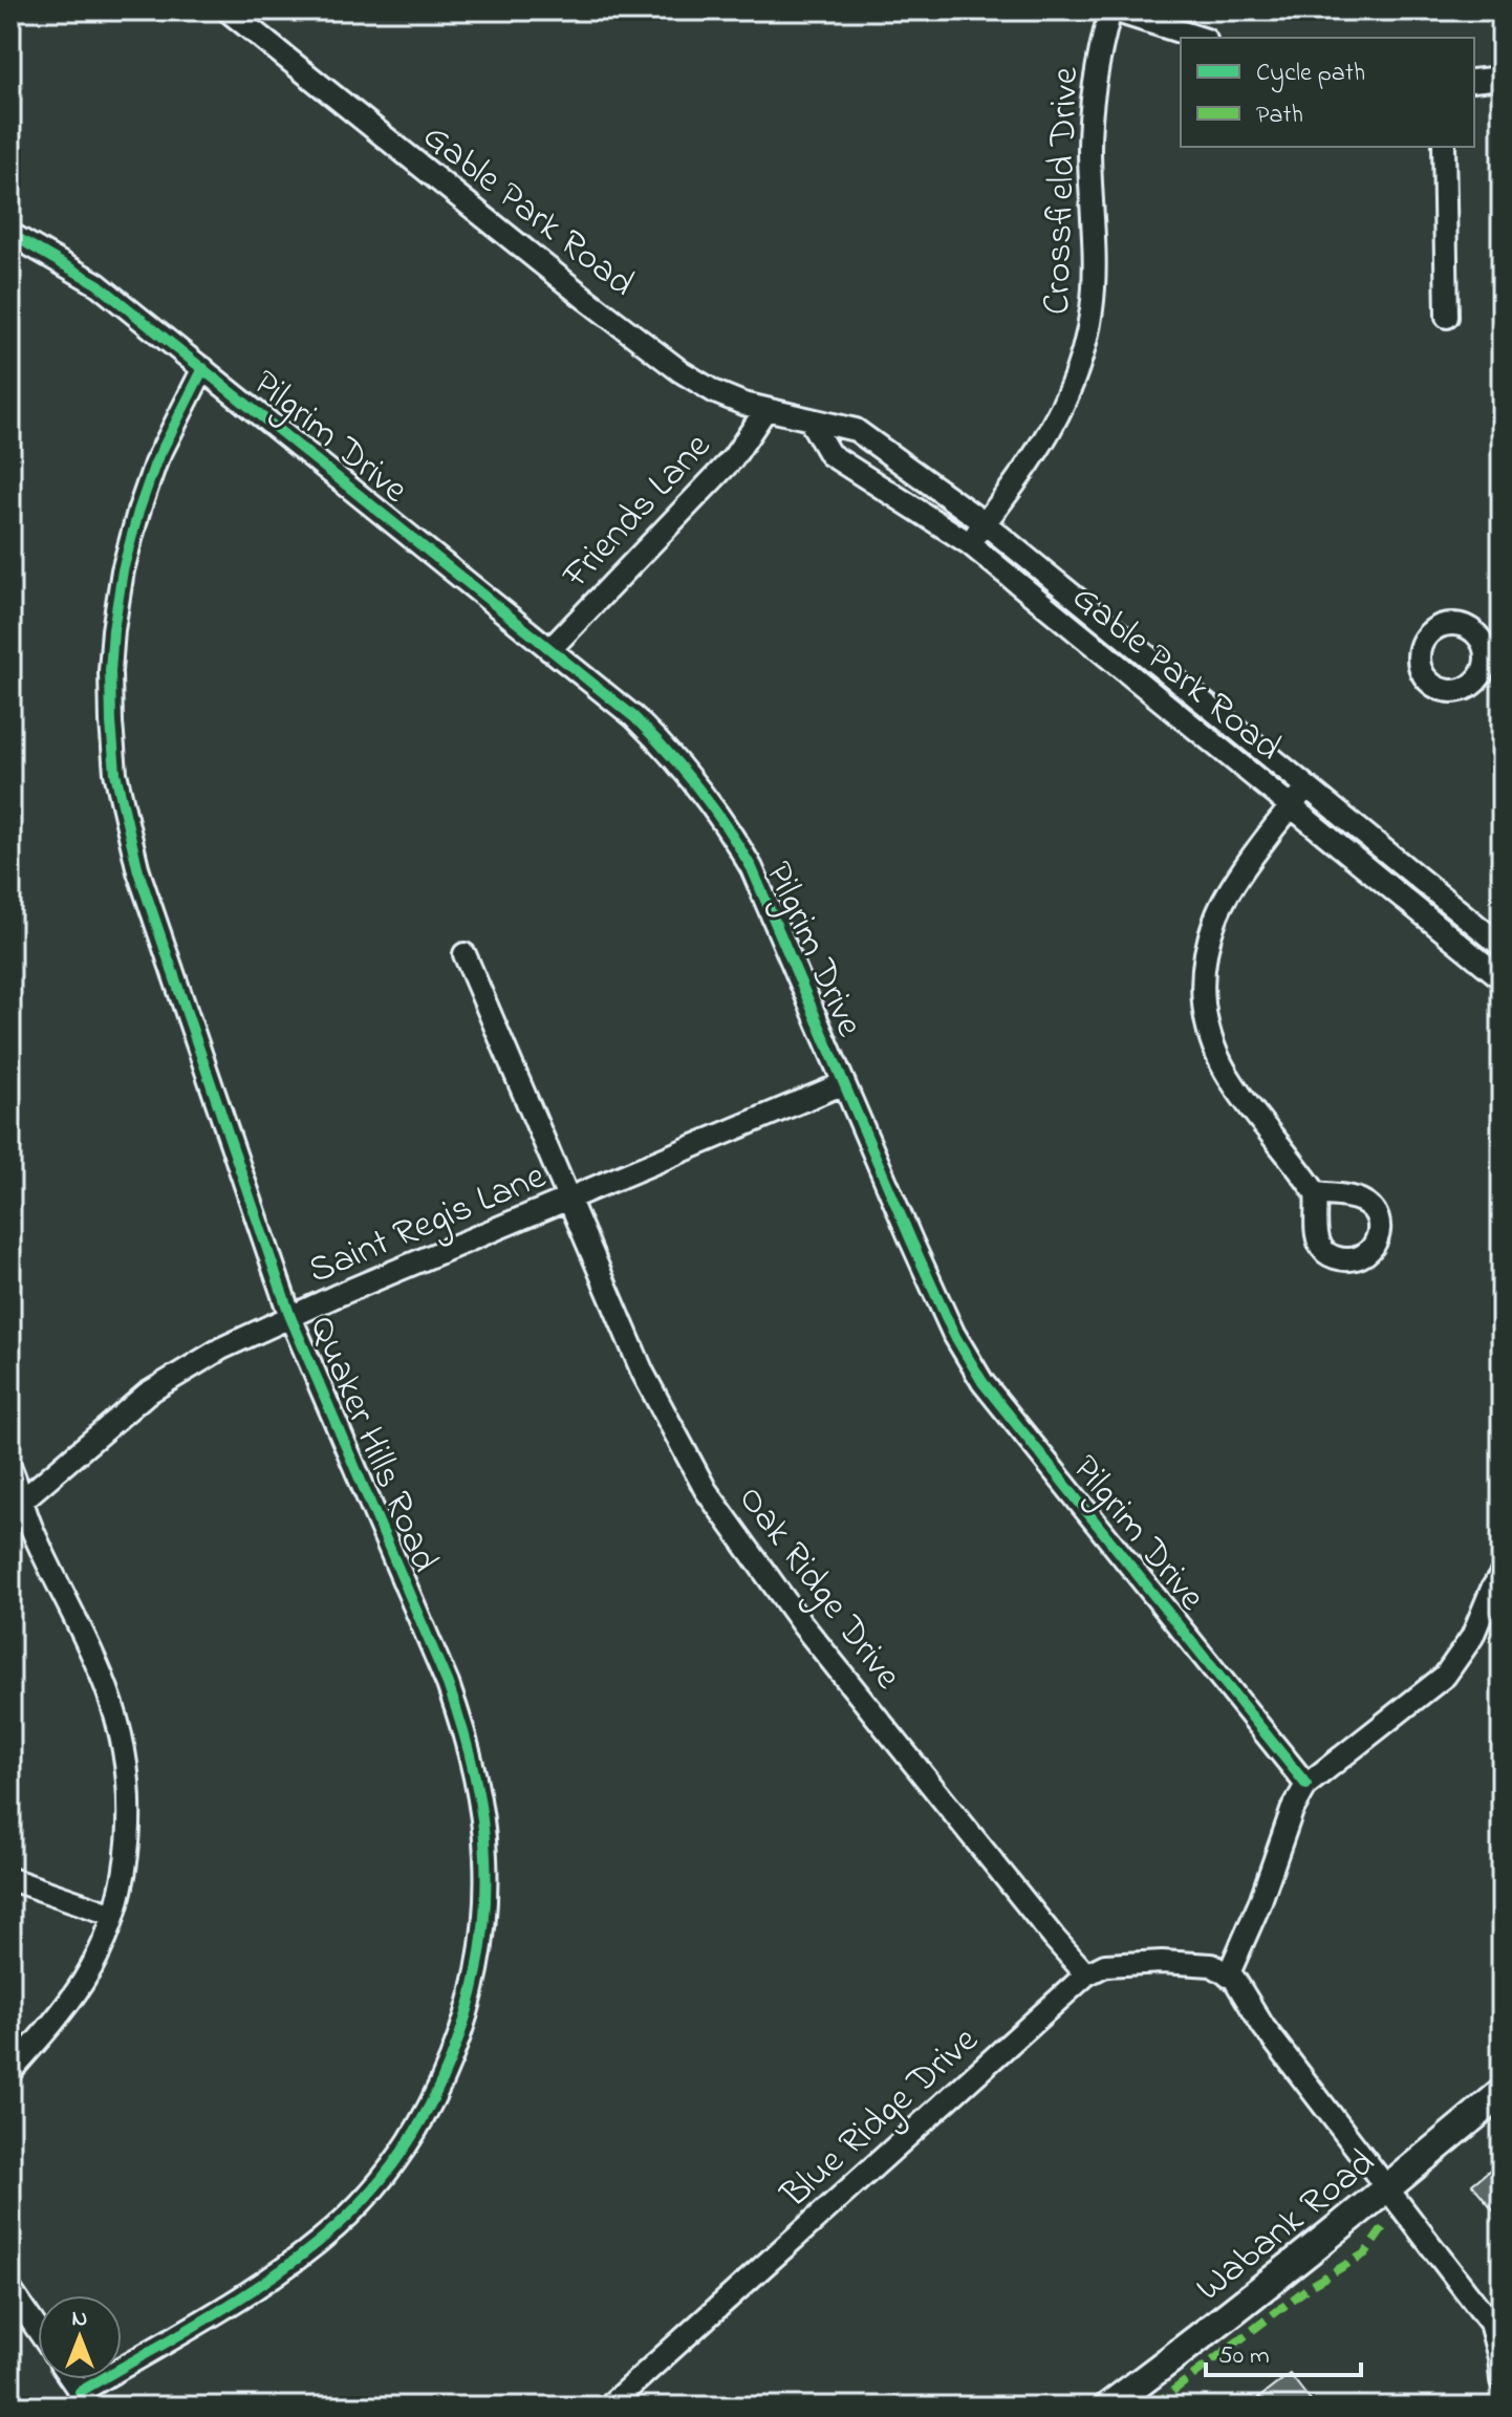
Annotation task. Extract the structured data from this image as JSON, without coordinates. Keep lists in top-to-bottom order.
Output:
{
  "streets": {
    "street": [
      "Crossfield Drive",
      "Gable Park Road",
      "Pilgrim Drive",
      "Friends Lane",
      "Saint Regis Lane",
      "Quaker Hills Road",
      "Oak Ridge Drive",
      "Blue Ridge Drive",
      "Wabank Road"
    ]
  },
  "crossings": [
    ["Crossfield Drive", "Gable Park Road"],
    ["Gable Park Road", "Friends Lane"],
    ["Pilgrim Drive", "Friends Lane"],
    ["Pilgrim Drive", "Saint Regis Lane"],
    ["Pilgrim Drive", "Quaker Hills Road"],
    ["Saint Regis Lane", "Quaker Hills Road"],
    ["Saint Regis Lane", "Oak Ridge Drive"],
    ["Oak Ridge Drive", "Blue Ridge Drive"]
  ],
  "legend": ["Cycle path", "Path"],
  "scale_bar": "50 m",
  "north": "top"
}
